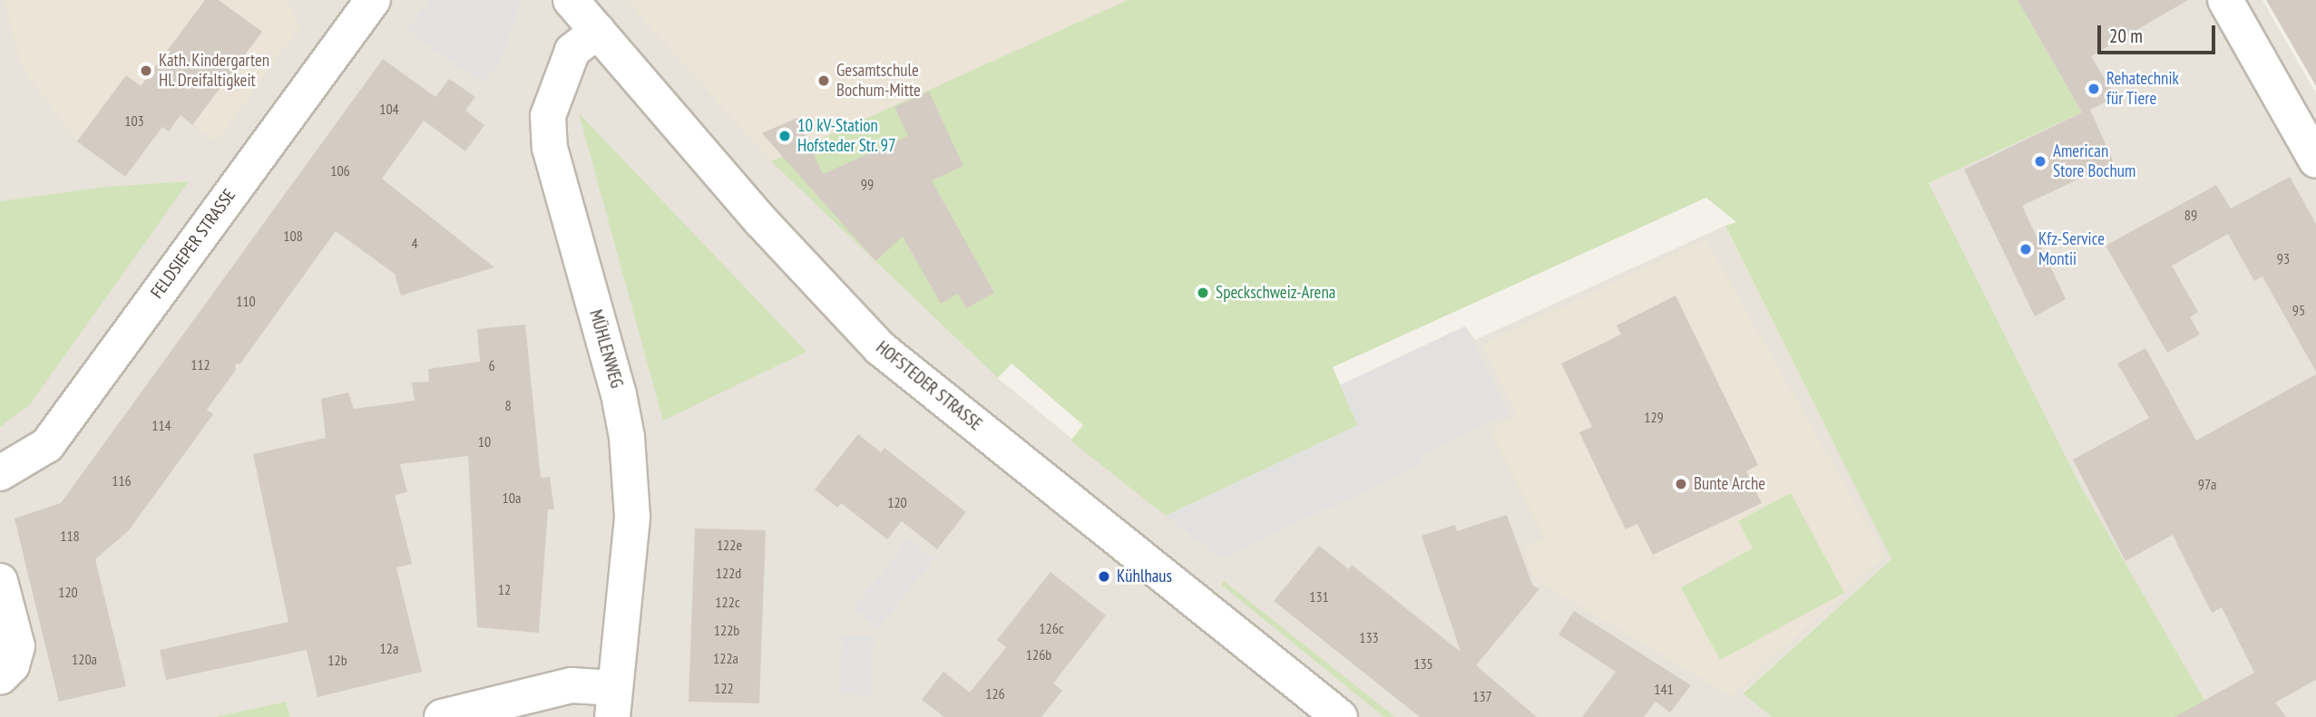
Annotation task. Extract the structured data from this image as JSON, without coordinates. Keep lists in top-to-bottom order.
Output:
{
  "streets": {
    "street": ["FELDSIEPER STRASSE", "MÜHLENWEG", "HOFSTEDER STRASSE"]
  },
  "crossings": [
    ["MÜHLENWEG", "HOFSTEDER STRASSE"]
  ],
  "places": [
    "Kath. Kindergarten Hl. Dreifaltigkeit",
    "Gesamtschule Bochum-Mitte",
    "Rehatechnik für Tiere",
    "10 kV-Station Hofsteder Str. 97",
    "American Store Bochum",
    "Kfz-Service Montii",
    "Speckschweiz-Arena",
    "Bunte Arche",
    "Kühlhaus"
  ],
  "house_numbers": [
    "104",
    "103",
    "106",
    "99",
    "89",
    "108",
    "4",
    "93",
    "110",
    "95",
    "112",
    "6",
    "8",
    "129",
    "114",
    "10",
    "116",
    "97a",
    "10a",
    "120",
    "118",
    "122e",
    "122d",
    "12",
    "120",
    "131",
    "122c",
    "126c",
    "122b",
    "133",
    "12a",
    "126b",
    "122a",
    "120a",
    "12b",
    "135",
    "122",
    "141",
    "126",
    "137"
  ],
  "scale_bar": "20 m"
}
